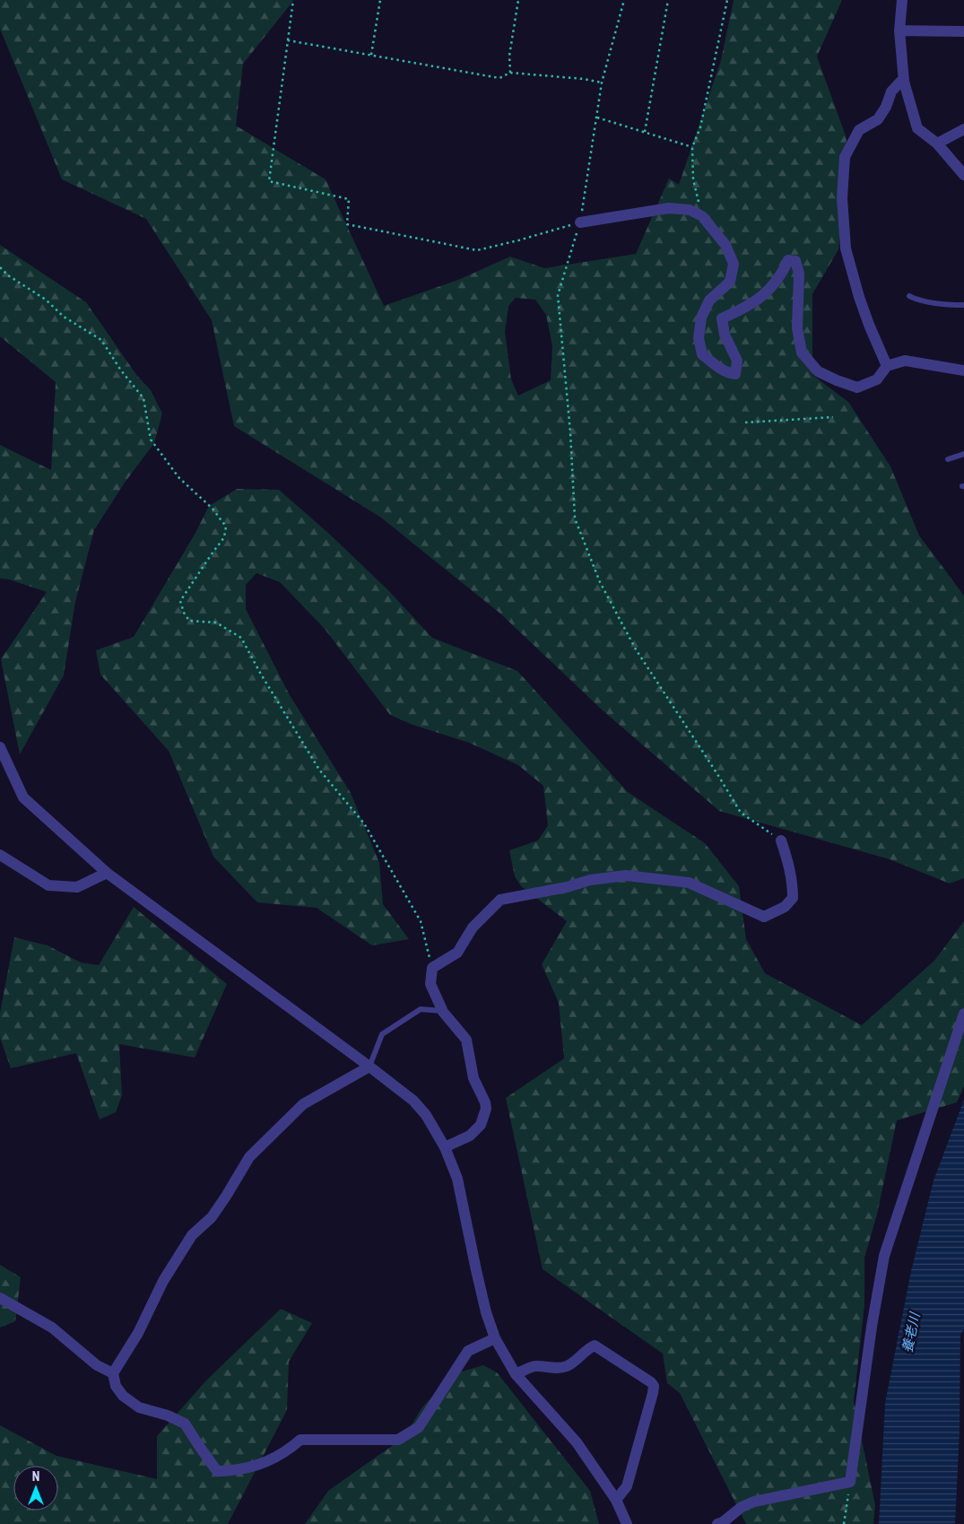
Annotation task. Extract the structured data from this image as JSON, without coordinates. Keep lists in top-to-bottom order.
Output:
{
  "water": ["養老川"],
  "north": "top"
}
